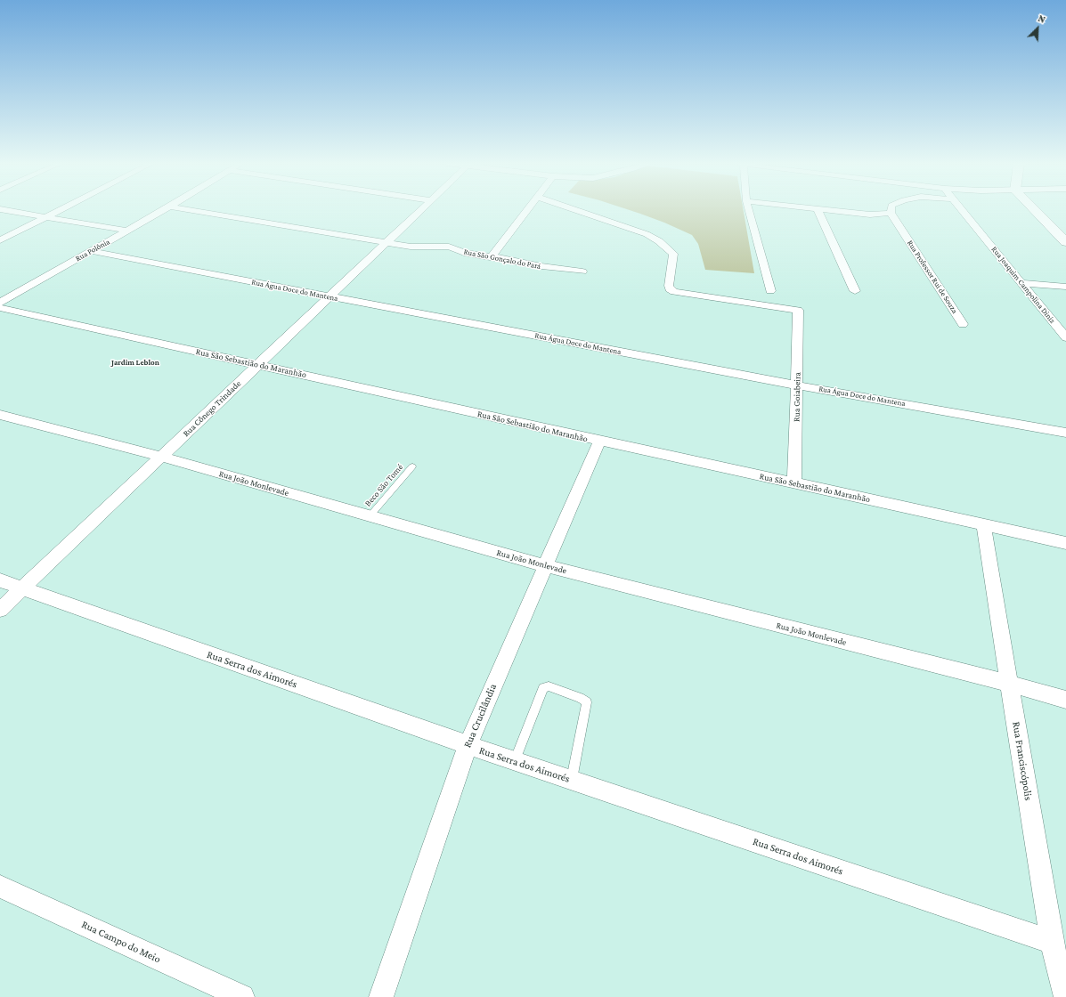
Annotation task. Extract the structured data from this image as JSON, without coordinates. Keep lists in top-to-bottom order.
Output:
{
  "streets": {
    "street": [
      "Rua Polônia",
      "Rua São Gonçalo do Pará",
      "Rua Professor Rui de Souza",
      "Rua Joaquim Campolina Diniz",
      "Rua Água Doce do Mantena",
      "Rua São Sebastião do Maranhão",
      "Rua Goiabeira",
      "Rua Cônego Trindade",
      "Rua João Monlevade",
      "Rua Serra dos Aimorés",
      "Rua Crucilândia",
      "Rua Franciscópolis",
      "Rua Campo do Meio"
    ],
    "lane": ["Beco São Tomé"]
  },
  "crossings": [
    ["Rua Polônia", "Rua Água Doce do Mantena"],
    ["Rua São Gonçalo do Pará", "Rua Cônego Trindade"],
    ["Rua Água Doce do Mantena", "Rua Goiabeira"],
    ["Rua Água Doce do Mantena", "Rua Cônego Trindade"],
    ["Rua São Sebastião do Maranhão", "Rua Goiabeira"],
    ["Rua São Sebastião do Maranhão", "Rua Cônego Trindade"],
    ["Rua São Sebastião do Maranhão", "Rua Crucilândia"],
    ["Rua São Sebastião do Maranhão", "Rua Franciscópolis"],
    ["Rua Cônego Trindade", "Rua João Monlevade"],
    ["Rua Cônego Trindade", "Rua Serra dos Aimorés"],
    ["Rua João Monlevade", "Beco São Tomé"],
    ["Rua João Monlevade", "Rua Crucilândia"],
    ["Rua João Monlevade", "Rua Franciscópolis"],
    ["Rua Serra dos Aimorés", "Rua Crucilândia"],
    ["Rua Serra dos Aimorés", "Rua Franciscópolis"]
  ],
  "districts": ["Jardim Leblon"],
  "north": "top right"
}
